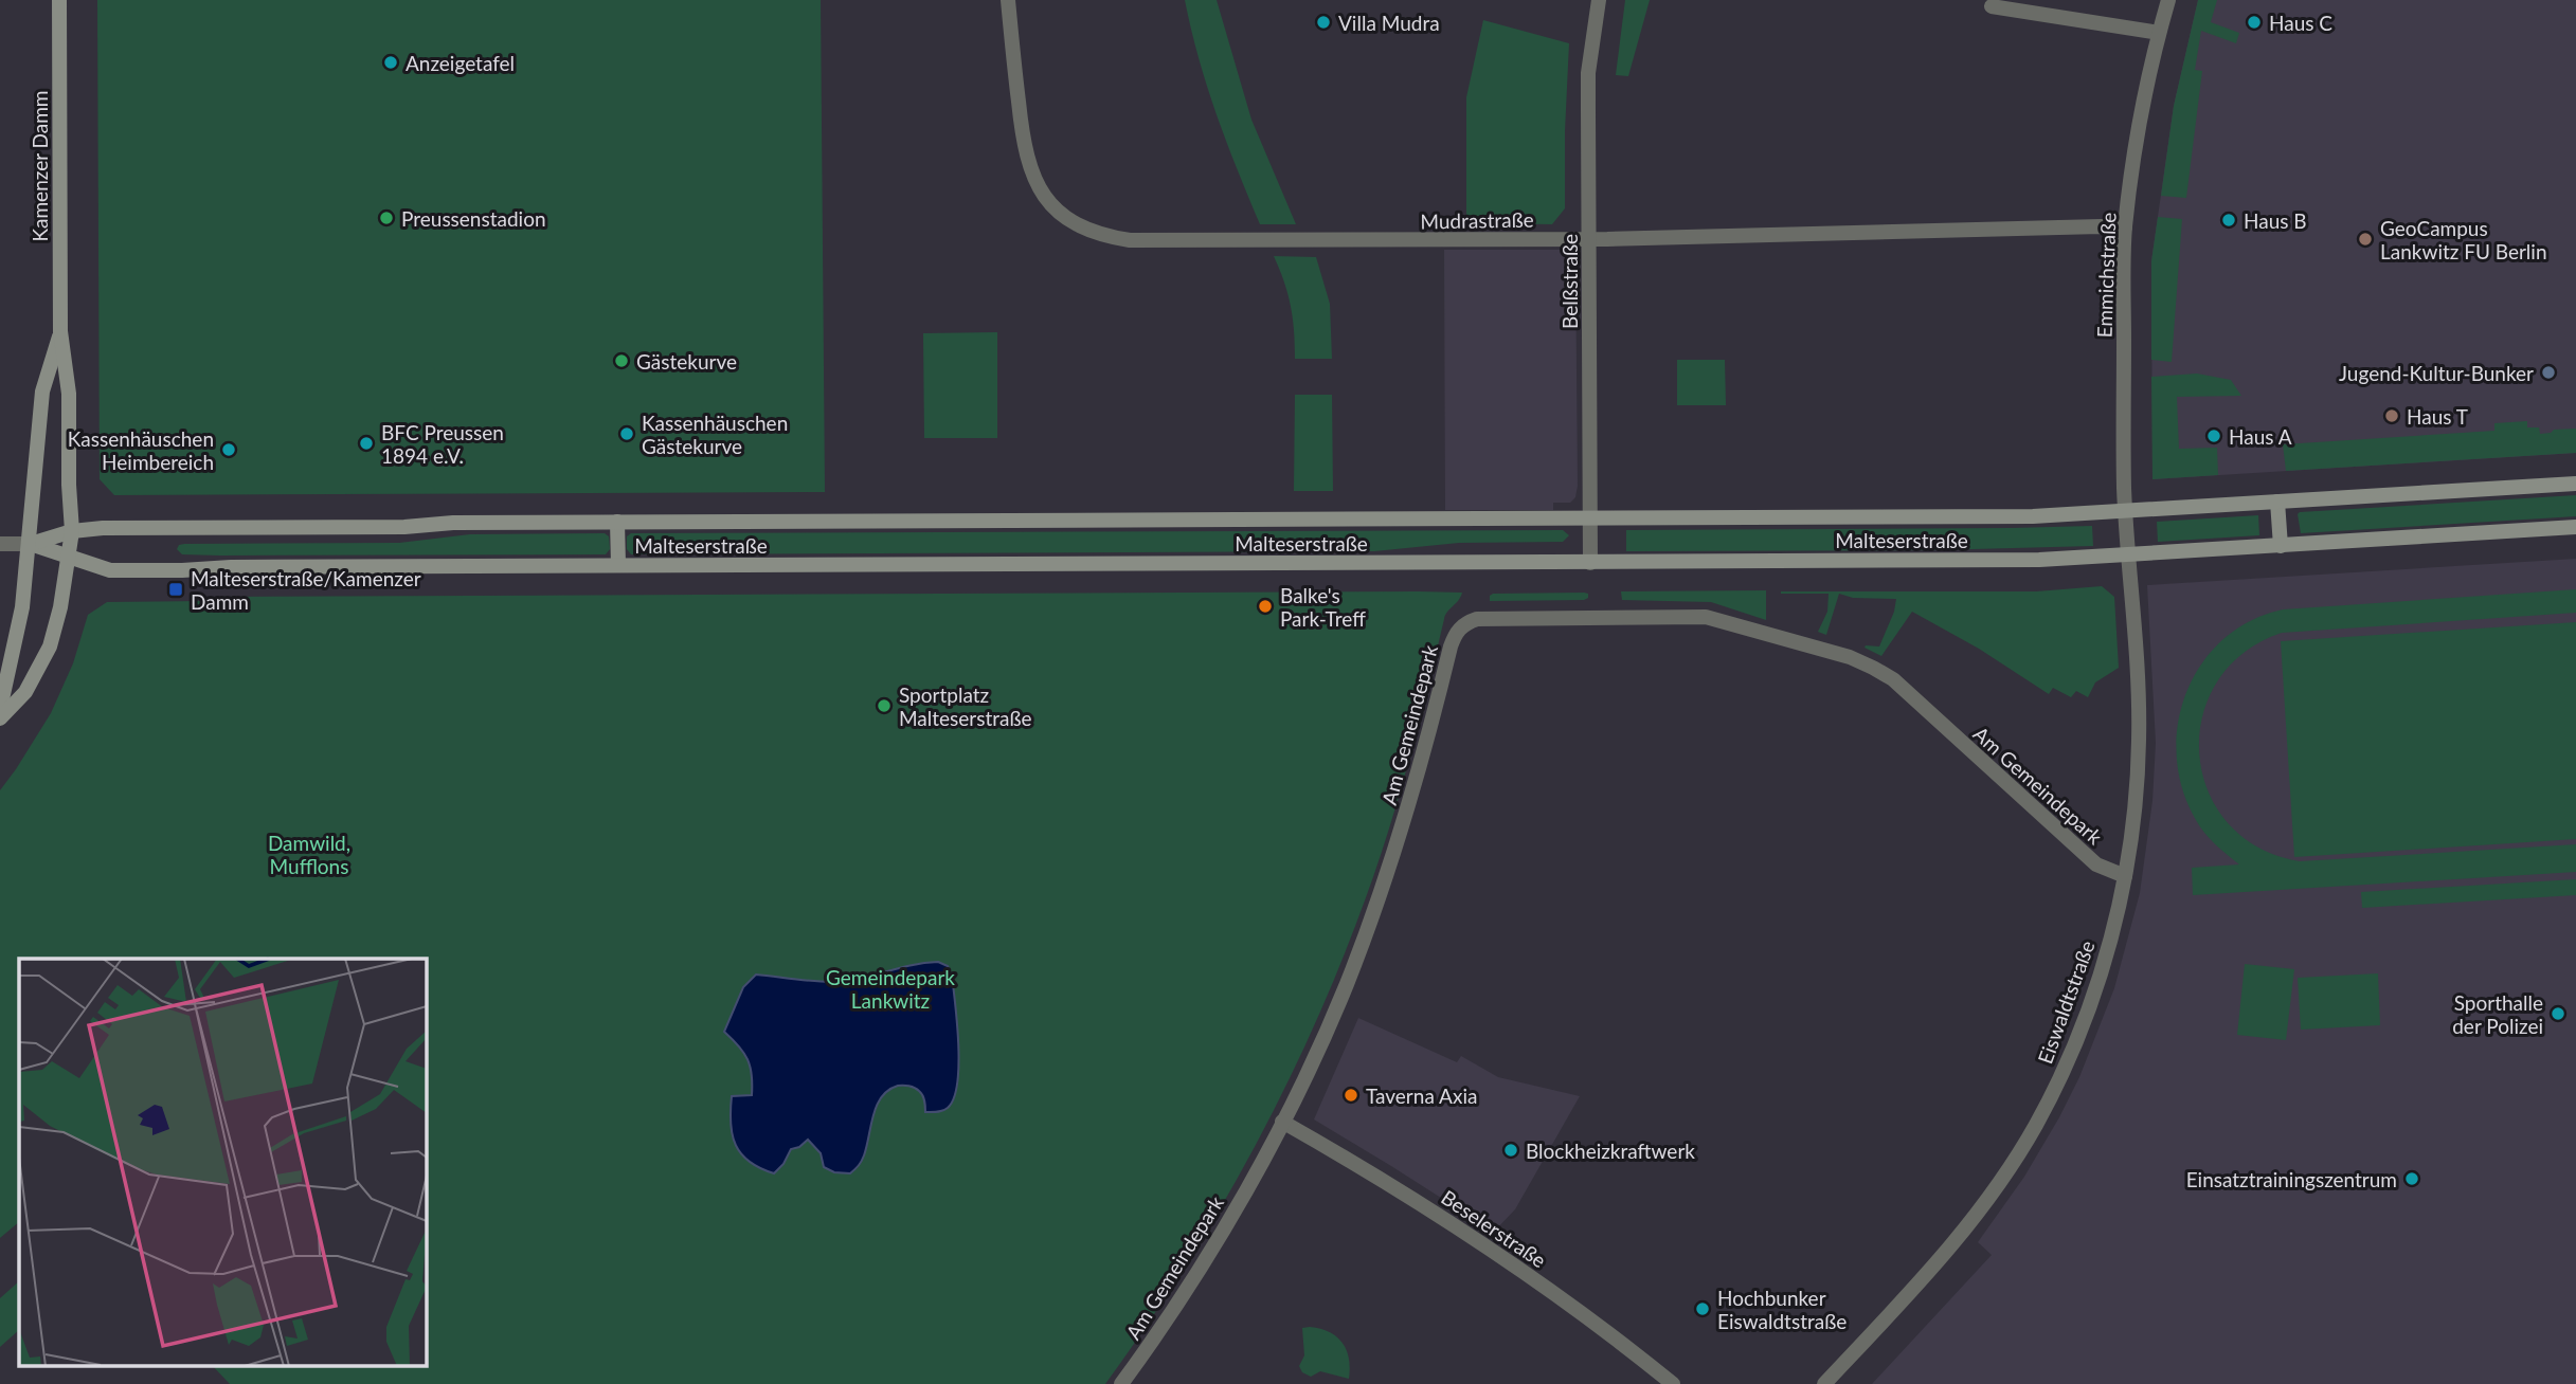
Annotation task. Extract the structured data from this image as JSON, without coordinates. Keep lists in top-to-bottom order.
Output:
{
  "streets": {
    "main road": ["Kamenzer Damm", "Malteserstraße"],
    "street": [
      "Mudrastraße",
      "Emmichstraße",
      "Belßstraße",
      "Am Gemeindepark",
      "Eiswaldtstraße",
      "Beselerstraße"
    ]
  },
  "crossings": [
    ["Kamenzer Damm", "Malteserstraße"],
    ["Mudrastraße", "Emmichstraße"],
    ["Mudrastraße", "Belßstraße"],
    ["Emmichstraße", "Malteserstraße"],
    ["Emmichstraße", "Eiswaldtstraße"],
    ["Belßstraße", "Malteserstraße"],
    ["Malteserstraße", "Eiswaldtstraße"],
    ["Am Gemeindepark", "Eiswaldtstraße"],
    ["Am Gemeindepark", "Beselerstraße"]
  ],
  "parks": ["Damwild, Mufflons", "Gemeindepark Lankwitz"],
  "places": {
    "other": [
      "Villa Mudra",
      "Haus C",
      "Anzeigetafel",
      "Preussenstadion",
      "Haus B",
      "GeoCampus Lankwitz FU Berlin",
      "Gästekurve",
      "Jugend-Kultur-Bunker",
      "Haus T",
      "Kassenhäuschen Gästekurve",
      "Haus A",
      "BFC Preussen 1894 e.V.",
      "Kassenhäuschen Heimbereich",
      "Balke's Park-Treff",
      "Sportplatz Malteserstraße",
      "Sporthalle der Polizei",
      "Taverna Axia",
      "Blockheizkraftwerk",
      "Einsatztrainingszentrum",
      "Hochbunker Eiswaldtstraße"
    ],
    "transit": ["Malteserstraße/Kamenzer Damm"]
  }
}
